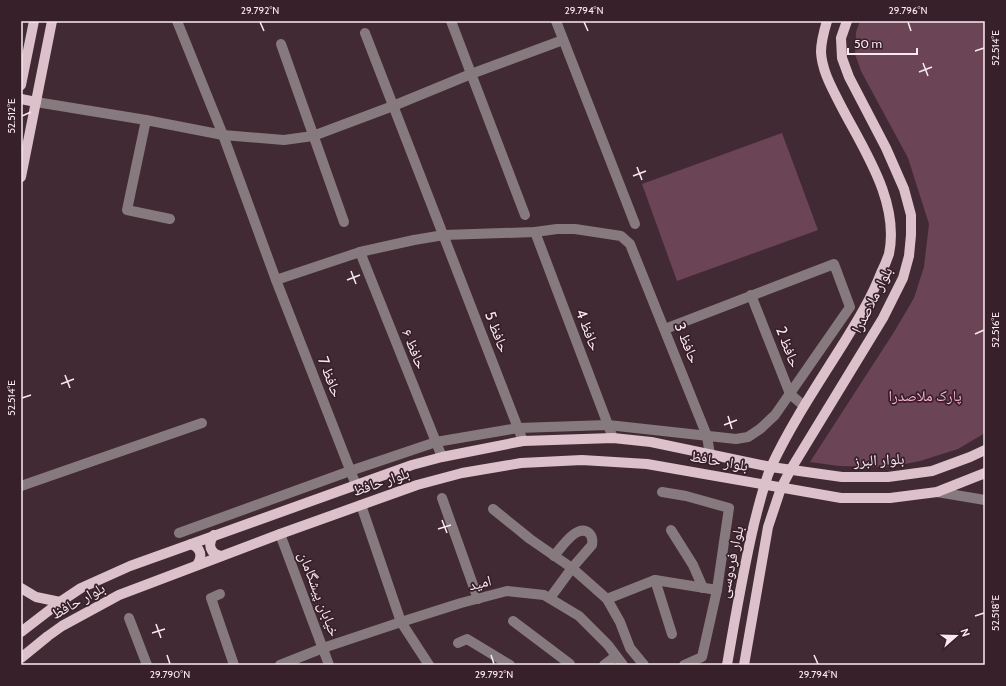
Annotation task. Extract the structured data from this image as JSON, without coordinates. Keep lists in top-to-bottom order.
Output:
{
  "streets": {
    "main road": [
      "بلوار ملاصدرا",
      "بلوار البرز",
      "بلوار حافظ",
      "بلوار فردوسی"
    ],
    "street": [
      "حافظ 4",
      "حافظ 5",
      "حافظ 3",
      "حافظ 2",
      "حافظ ۶",
      "حافظ 7",
      "امید",
      "خیابان پیشگامان"
    ]
  },
  "crossings": [
    ["بلوار ملاصدرا", "حافظ 2"],
    ["بلوار ملاصدرا", "بلوار البرز"],
    ["بلوار ملاصدرا", "بلوار حافظ"],
    ["بلوار ملاصدرا", "بلوار فردوسی"],
    ["حافظ 4", "حافظ 3"],
    ["حافظ 4", "بلوار حافظ"],
    ["حافظ 5", "بلوار حافظ"],
    ["حافظ 3", "بلوار حافظ"],
    ["حافظ ۶", "بلوار حافظ"],
    ["حافظ 7", "بلوار حافظ"],
    ["بلوار البرز", "بلوار حافظ"],
    ["بلوار البرز", "بلوار فردوسی"],
    ["بلوار حافظ", "بلوار فردوسی"],
    ["بلوار حافظ", "خیابان پیشگامان"],
    ["امید", "خیابان پیشگامان"]
  ],
  "parks": ["پارک ملاصدرا"],
  "scale_bar": "50 m",
  "north": "right",
  "coordinates": [
    "29.792°N",
    "29.794°N",
    "29.796°N",
    "52.514°E",
    "52.512°E",
    "52.516°E",
    "52.518°E",
    "29.790°N"
  ]
}
